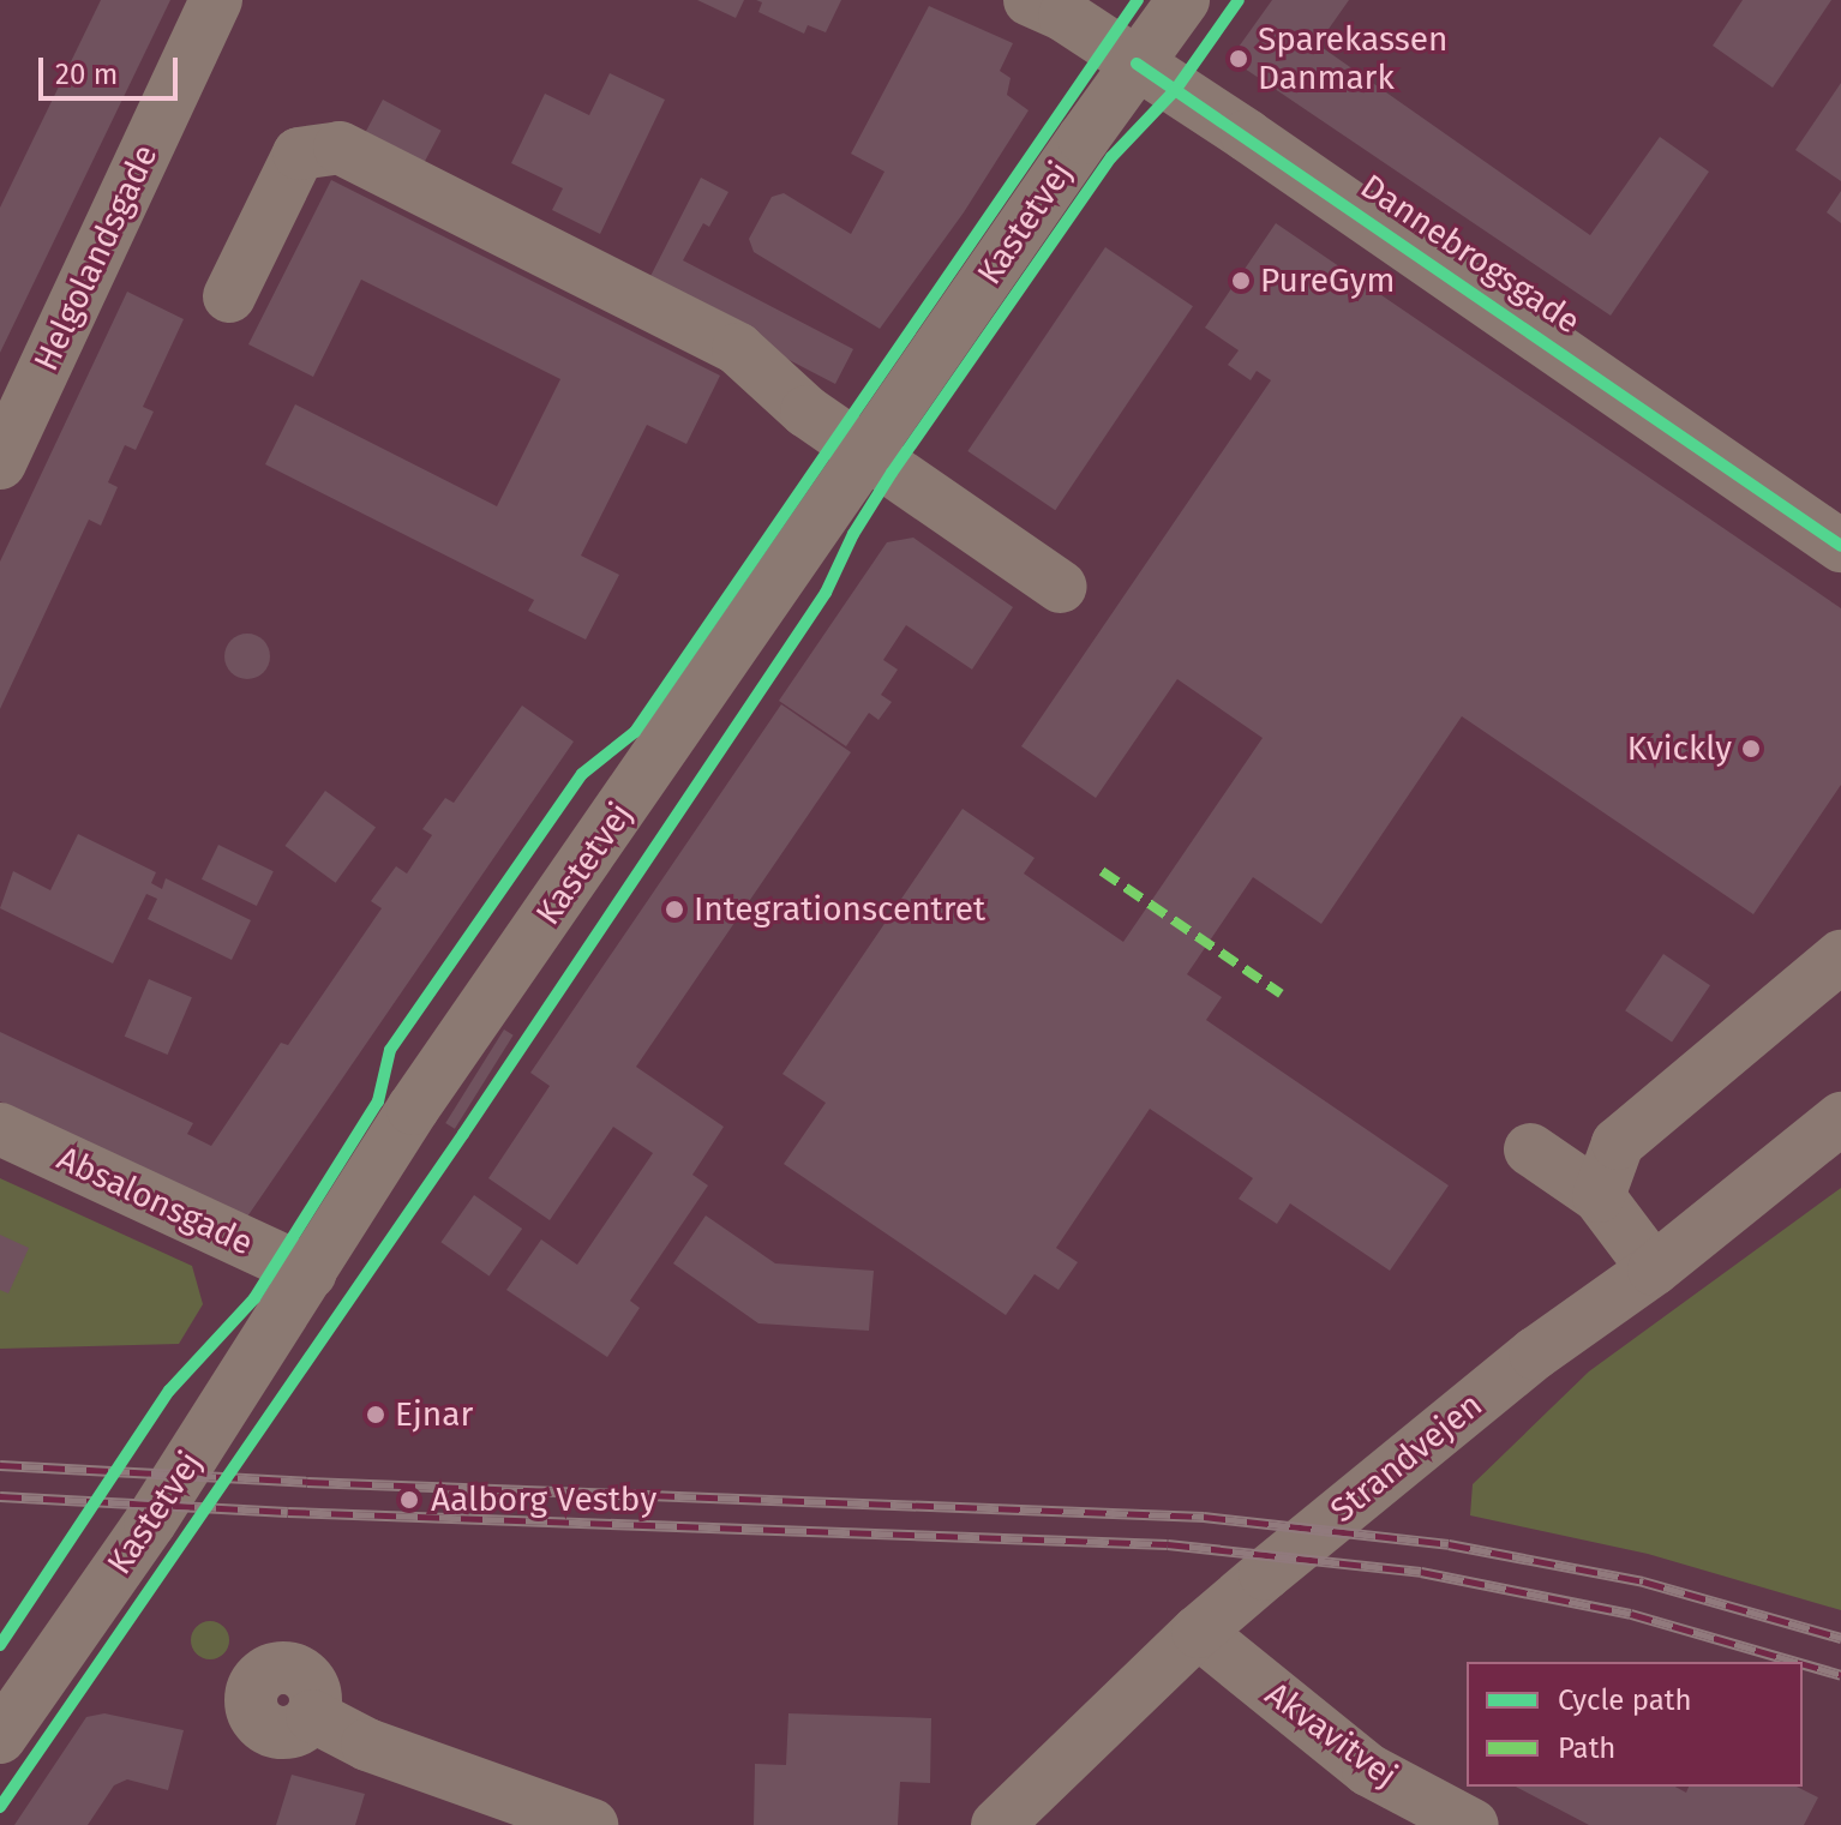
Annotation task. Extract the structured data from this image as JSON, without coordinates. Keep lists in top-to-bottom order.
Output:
{
  "streets": {
    "street": [
      "Kastetvej",
      "Dannebrogsgade",
      "Helgolandsgade",
      "Absalonsgade",
      "Strandvejen",
      "Akvavitvej"
    ]
  },
  "crossings": [
    ["Kastetvej", "Dannebrogsgade"],
    ["Kastetvej", "Absalonsgade"],
    ["Strandvejen", "Akvavitvej"]
  ],
  "places": [
    "Sparekassen Danmark",
    "PureGym",
    "Kvickly",
    "Integrationscentret",
    "Ejnar",
    "Aalborg Vestby"
  ],
  "legend": ["Cycle path", "Path"],
  "scale_bar": "20 m"
}
